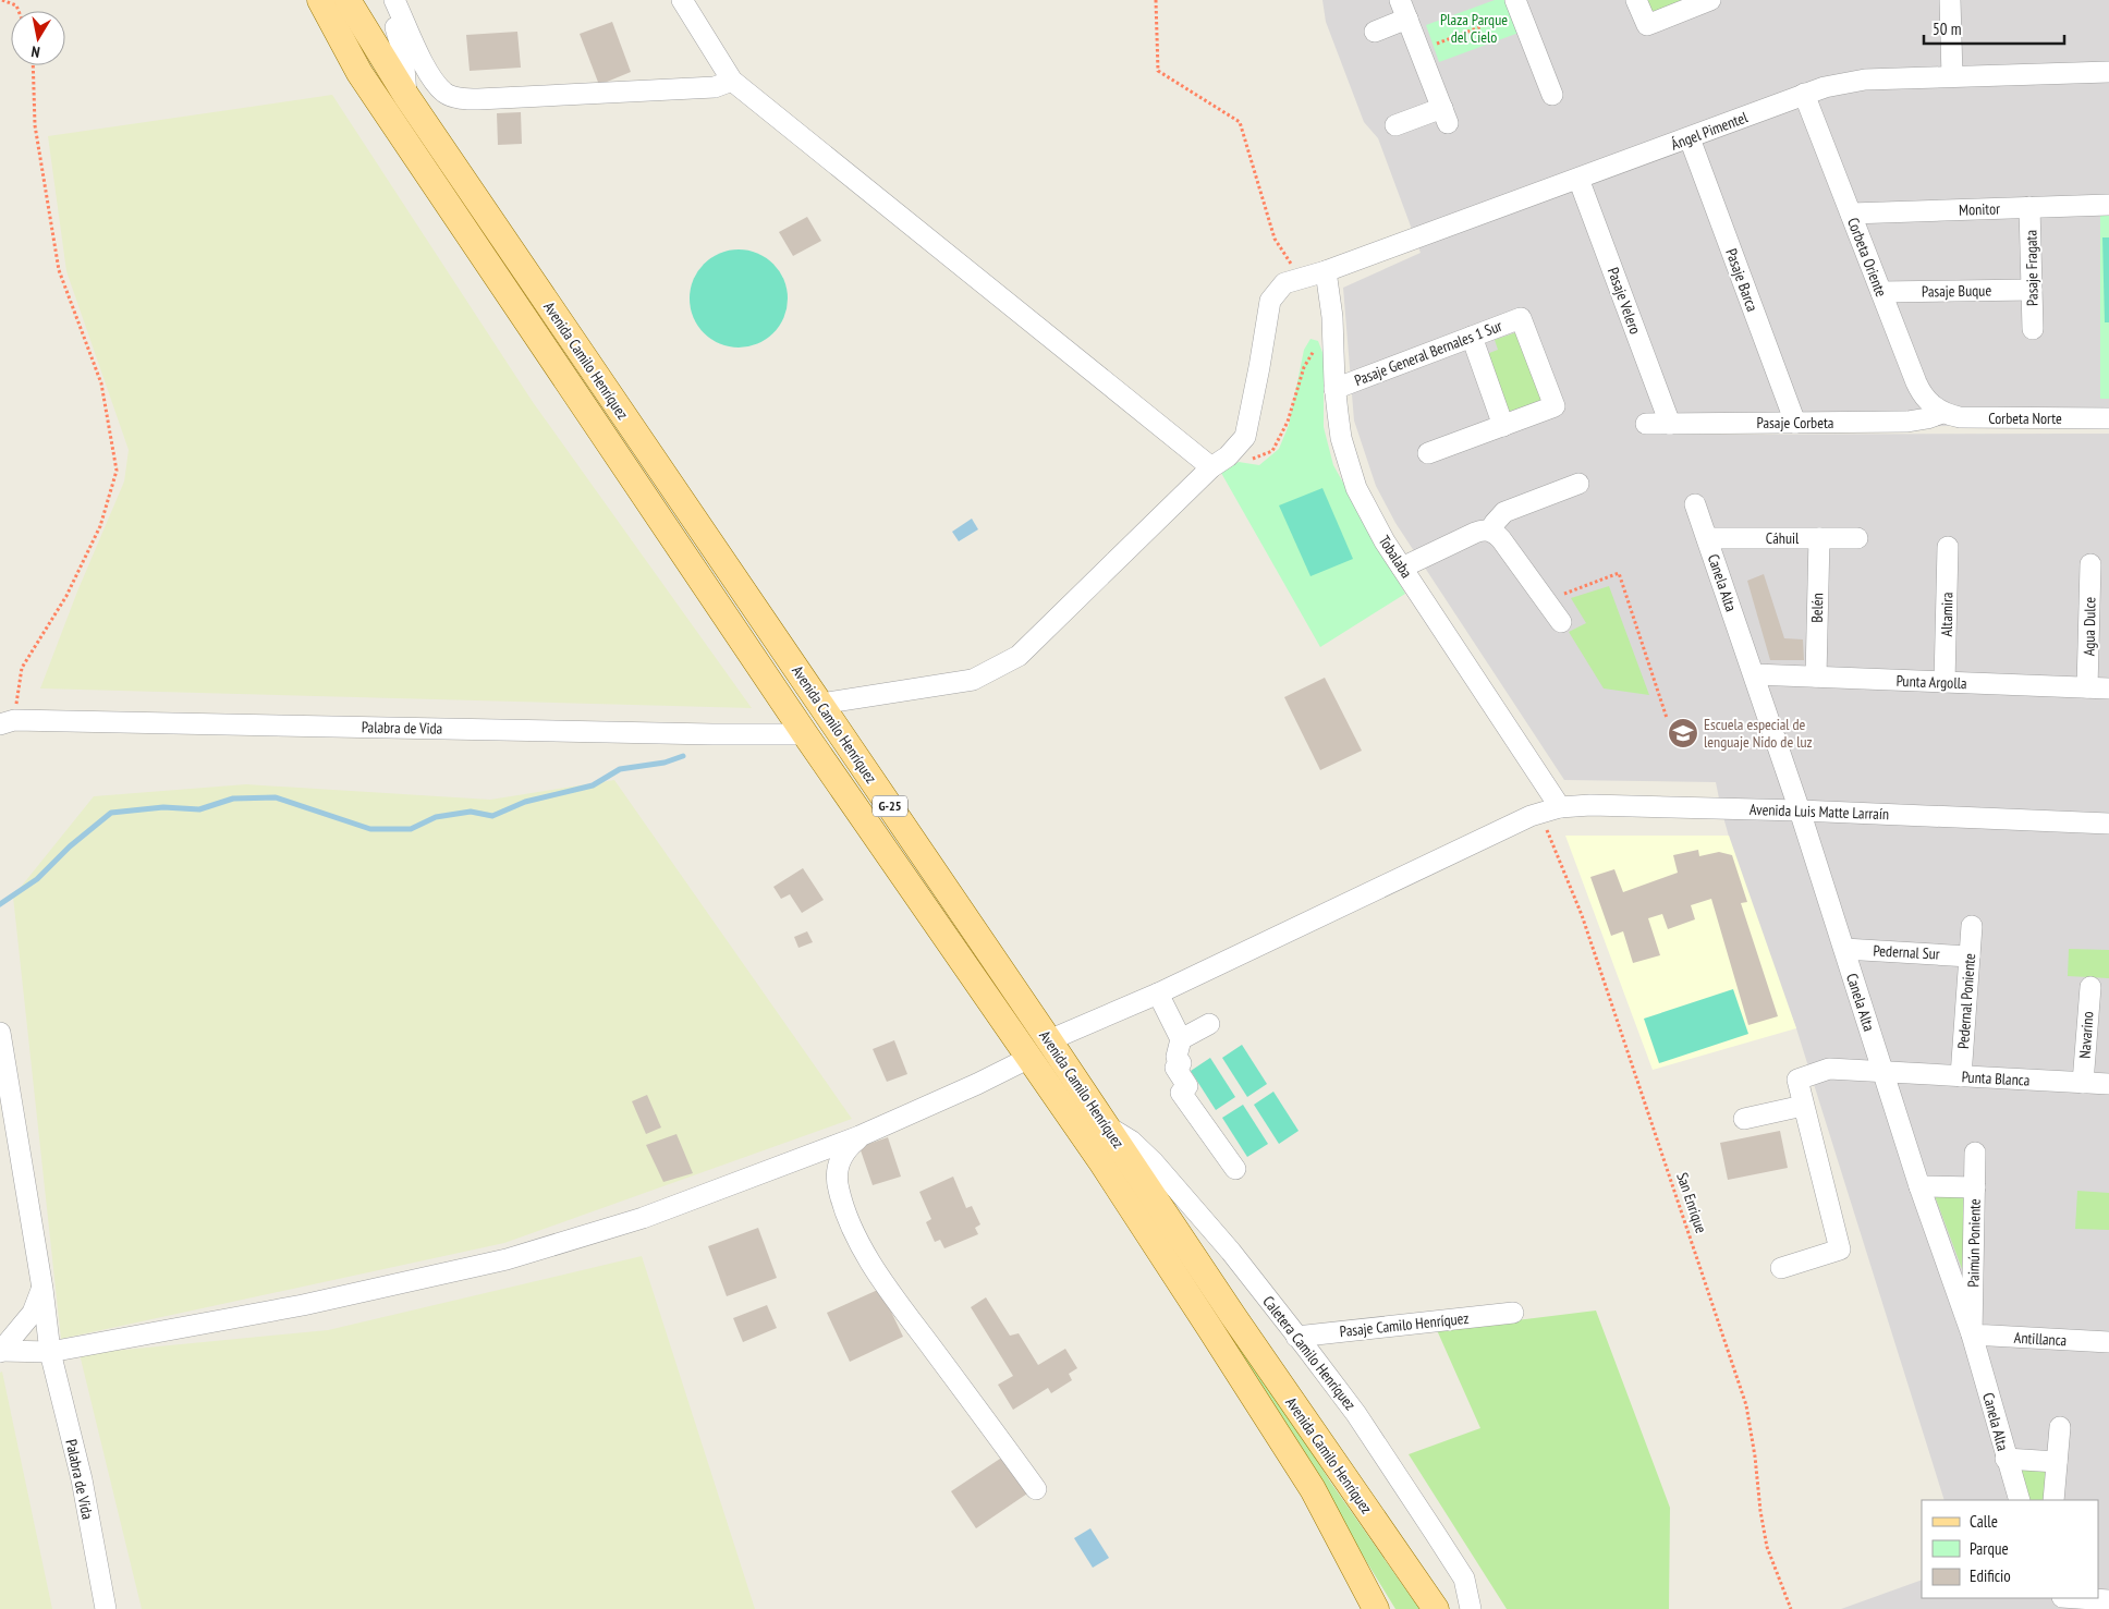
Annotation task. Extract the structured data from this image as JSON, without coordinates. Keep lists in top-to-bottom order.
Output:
{
  "streets": {
    "main road": ["Avenida Camilo Henríquez", "G-25"],
    "street": [
      "Ángel Pimentel",
      "Monitor",
      "Corbeta Oriente",
      "Pasaje Fragata",
      "Pasaje Barca",
      "Pasaje Buque",
      "Pasaje Velero",
      "Pasaje General Bernales 1 Sur",
      "Corbeta Norte",
      "Pasaje Corbeta",
      "Cáhuil",
      "Tobalaba",
      "Canela Alta",
      "Belén",
      "Altamira",
      "Agua Dulce",
      "Punta Argolla",
      "Palabra de Vida",
      "Avenida Luis Matte Larraín",
      "Pedernal Sur",
      "Pedernal Poniente",
      "Navarino",
      "Punta Blanca",
      "Paimún Poniente",
      "Pasaje Camilo Henríquez",
      "Antillanca",
      "Caletera Camilo Henríquez"
    ],
    "path": ["San Enrique"]
  },
  "crossings": [
    ["Ángel Pimentel", "Corbeta Oriente"],
    ["Ángel Pimentel", "Pasaje Barca"],
    ["Ángel Pimentel", "Pasaje Velero"],
    ["Ángel Pimentel", "Avenida Camilo Henríquez"],
    ["Ángel Pimentel", "Tobalaba"],
    ["Monitor", "Corbeta Oriente"],
    ["Monitor", "Pasaje Fragata"],
    ["Corbeta Oriente", "Pasaje Buque"],
    ["Corbeta Oriente", "Corbeta Norte"],
    ["Corbeta Oriente", "Pasaje Corbeta"],
    ["Pasaje Fragata", "Pasaje Buque"],
    ["Pasaje Barca", "Pasaje Corbeta"],
    ["Pasaje Velero", "Pasaje Corbeta"],
    ["Pasaje General Bernales 1 Sur", "Tobalaba"],
    ["Avenida Camilo Henríquez", "Palabra de Vida"],
    ["Avenida Camilo Henríquez", "Avenida Luis Matte Larraín"],
    ["Avenida Camilo Henríquez", "Caletera Camilo Henríquez"],
    ["Corbeta Norte", "Pasaje Corbeta"],
    ["Cáhuil", "Canela Alta"],
    ["Cáhuil", "Belén"],
    ["Tobalaba", "Avenida Luis Matte Larraín"],
    ["Canela Alta", "Punta Argolla"],
    ["Canela Alta", "Avenida Luis Matte Larraín"],
    ["Canela Alta", "Pedernal Sur"],
    ["Canela Alta", "Punta Blanca"],
    ["Canela Alta", "Paimún Poniente"],
    ["Canela Alta", "Antillanca"],
    ["Belén", "Punta Argolla"],
    ["Altamira", "Punta Argolla"],
    ["Agua Dulce", "Punta Argolla"],
    ["Avenida Luis Matte Larraín", "San Enrique"],
    ["Pedernal Sur", "Pedernal Poniente"],
    ["Pedernal Poniente", "Punta Blanca"],
    ["Navarino", "Punta Blanca"],
    ["Paimún Poniente", "Antillanca"],
    ["Pasaje Camilo Henríquez", "Caletera Camilo Henríquez"]
  ],
  "parks": ["Plaza Parque del Cielo"],
  "places": {
    "school or university": ["Escuela especial de lenguaje Nido de luz"]
  },
  "legend": ["Calle", "Parque", "Edificio"],
  "scale_bar": "50 m",
  "north": "bottom"
}
